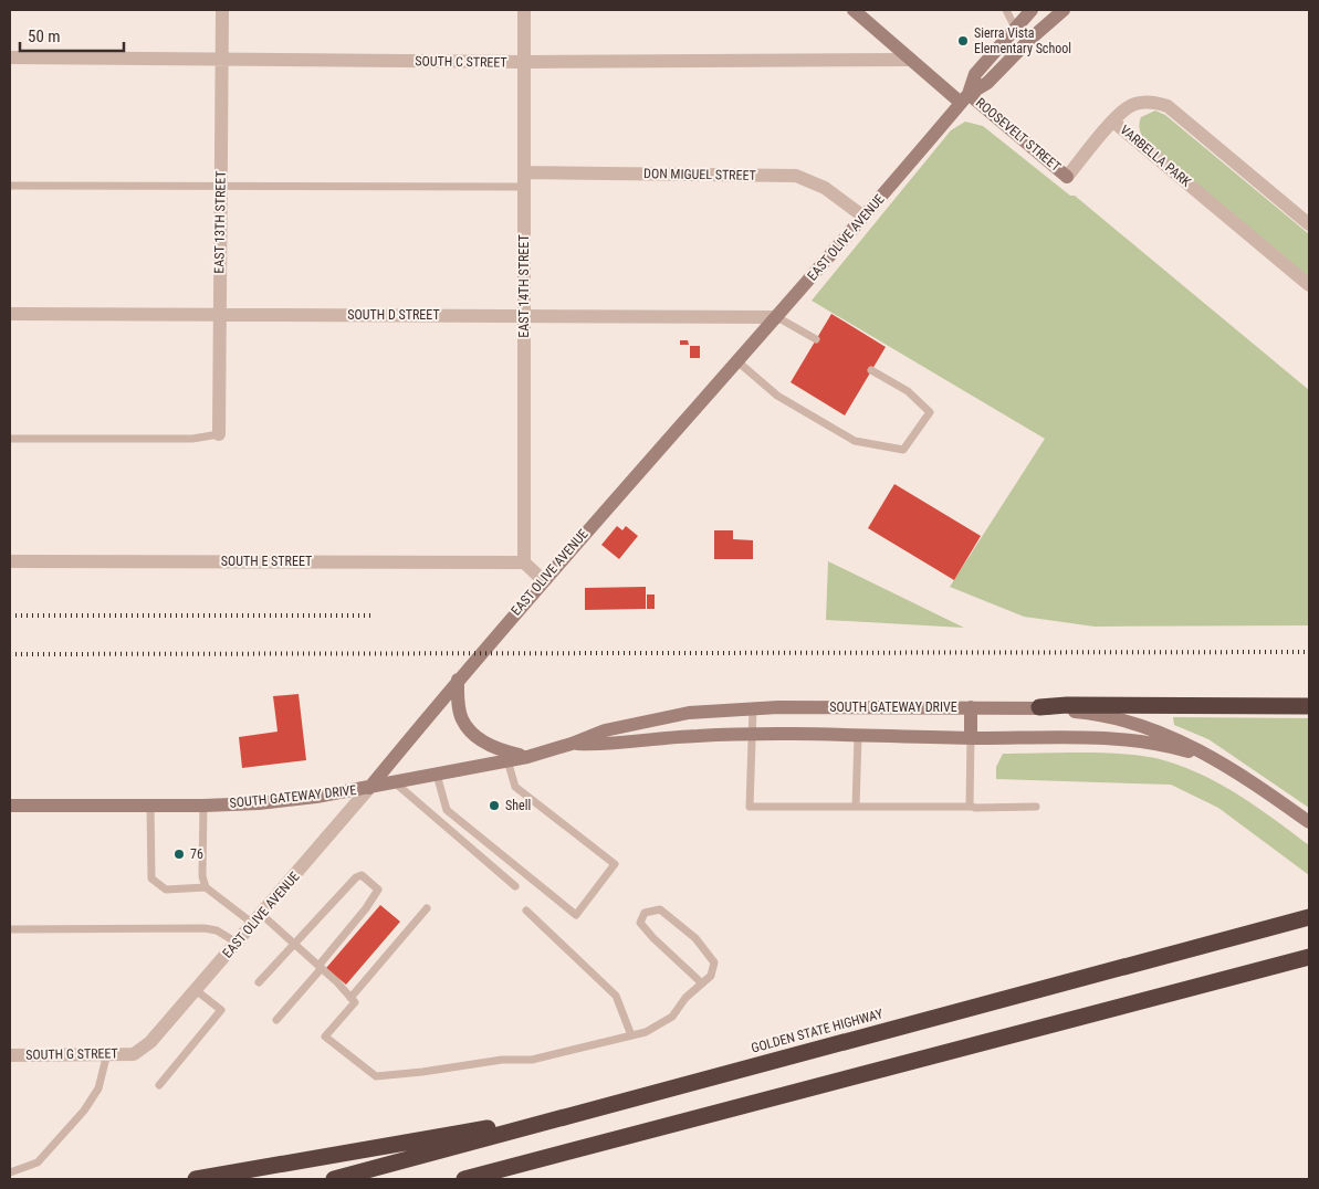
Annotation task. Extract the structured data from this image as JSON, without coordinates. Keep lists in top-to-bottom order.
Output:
{
  "streets": {
    "highway": ["GOLDEN STATE HIGHWAY"],
    "main road": ["ROOSEVELT STREET", "EAST OLIVE AVENUE", "SOUTH GATEWAY DRIVE"],
    "street": [
      "SOUTH C STREET",
      "VARBELLA PARK",
      "DON MIGUEL STREET",
      "EAST 13TH STREET",
      "EAST 14TH STREET",
      "SOUTH D STREET",
      "SOUTH E STREET",
      "SOUTH G STREET"
    ]
  },
  "crossings": [
    ["SOUTH C STREET", "ROOSEVELT STREET"],
    ["SOUTH C STREET", "EAST 13TH STREET"],
    ["SOUTH C STREET", "EAST 14TH STREET"],
    ["ROOSEVELT STREET", "EAST OLIVE AVENUE"],
    ["DON MIGUEL STREET", "EAST OLIVE AVENUE"],
    ["DON MIGUEL STREET", "EAST 14TH STREET"],
    ["EAST 13TH STREET", "SOUTH D STREET"],
    ["EAST OLIVE AVENUE", "SOUTH D STREET"],
    ["EAST OLIVE AVENUE", "SOUTH GATEWAY DRIVE"],
    ["EAST OLIVE AVENUE", "SOUTH G STREET"],
    ["EAST 14TH STREET", "SOUTH D STREET"],
    ["EAST 14TH STREET", "SOUTH E STREET"]
  ],
  "places": ["Sierra Vista Elementary School", "Shell", "76"],
  "scale_bar": "50 m"
}
